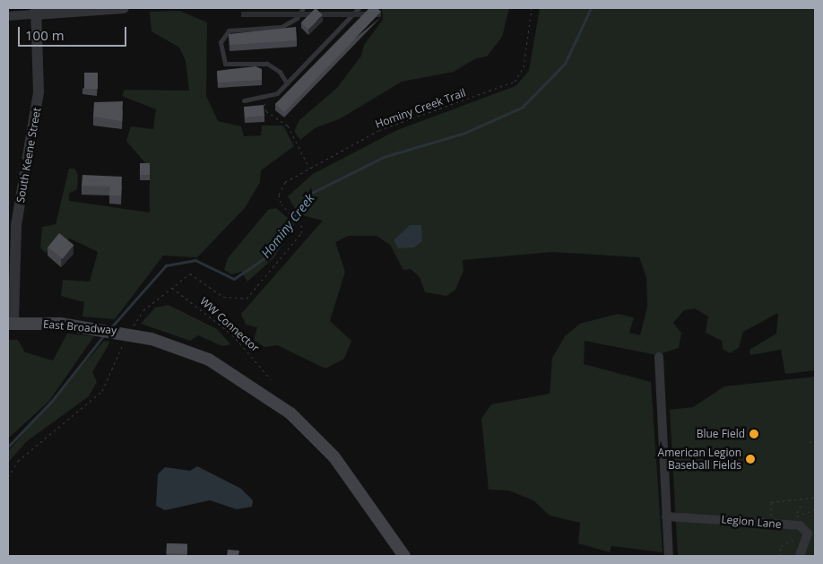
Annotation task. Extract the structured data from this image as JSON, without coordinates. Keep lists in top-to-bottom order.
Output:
{
  "streets": {
    "main road": ["East Broadway"],
    "street": ["South Keene Street", "Legion Lane"],
    "path": ["Hominy Creek Trail", "WW Connector"]
  },
  "crossings": [
    ["South Keene Street", "East Broadway"]
  ],
  "water": ["Hominy Creek"],
  "places": ["Blue Field", "American Legion Baseball Fields"],
  "scale_bar": "100 m"
}
